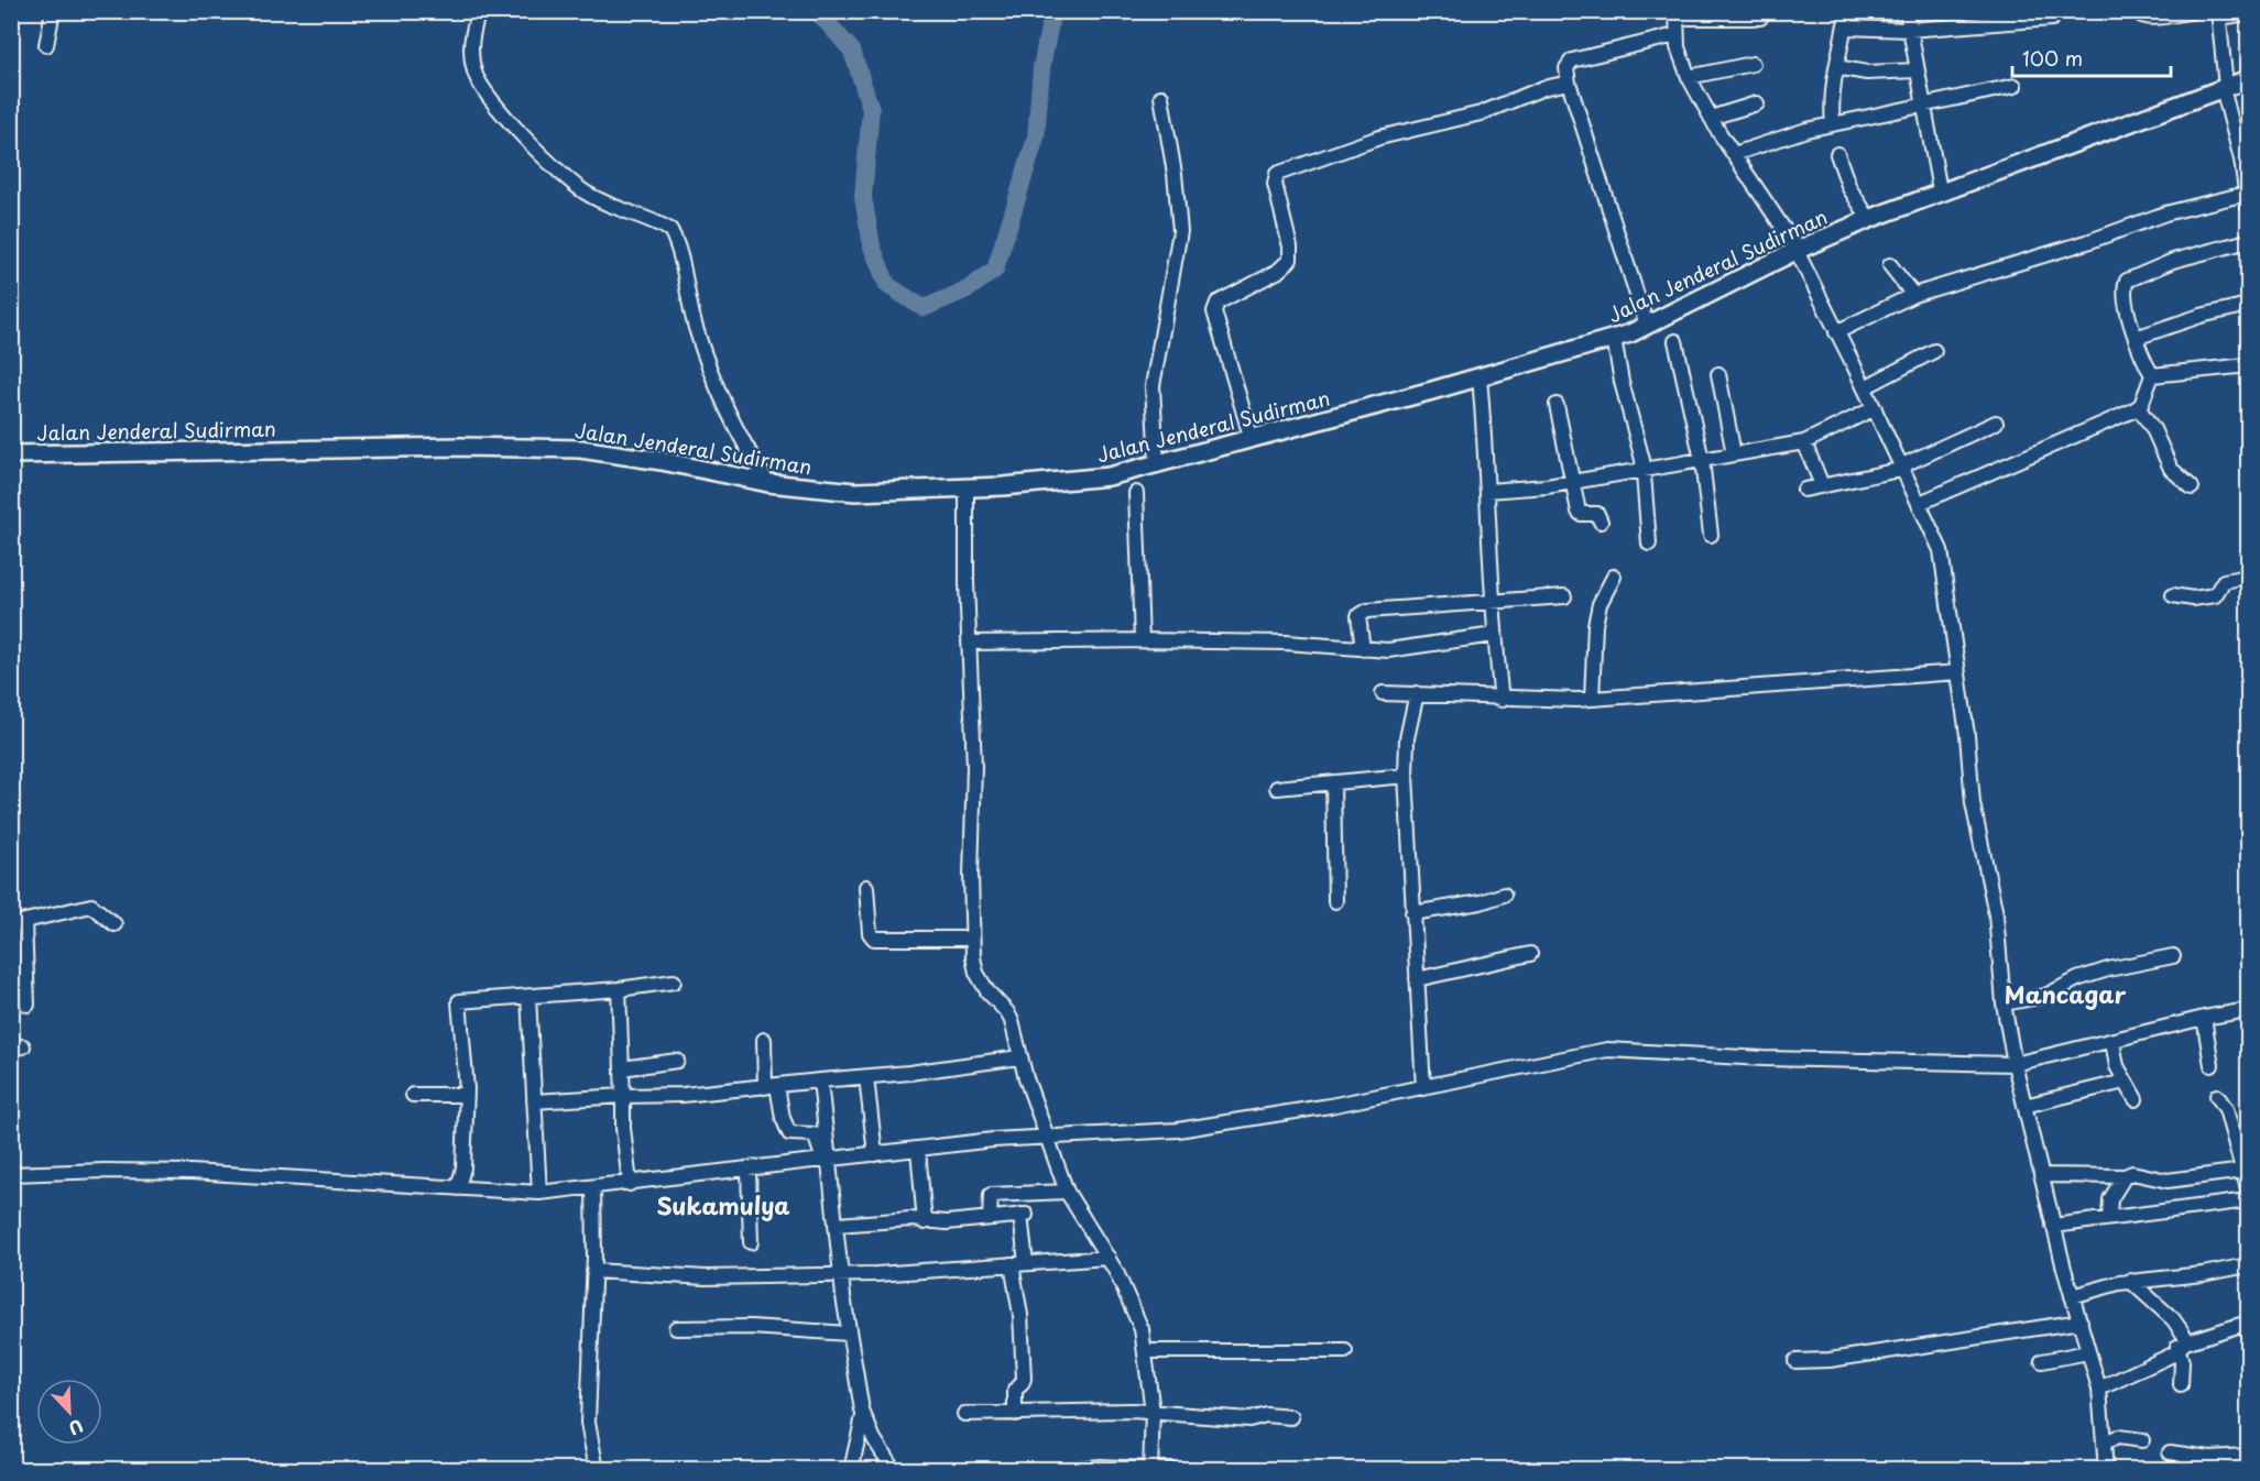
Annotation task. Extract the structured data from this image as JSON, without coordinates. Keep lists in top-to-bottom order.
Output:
{
  "streets": {
    "main road": ["Jalan Jenderal Sudirman"]
  },
  "districts": ["Mancagar", "Sukamulya"],
  "scale_bar": "100 m",
  "north": "bottom right"
}
